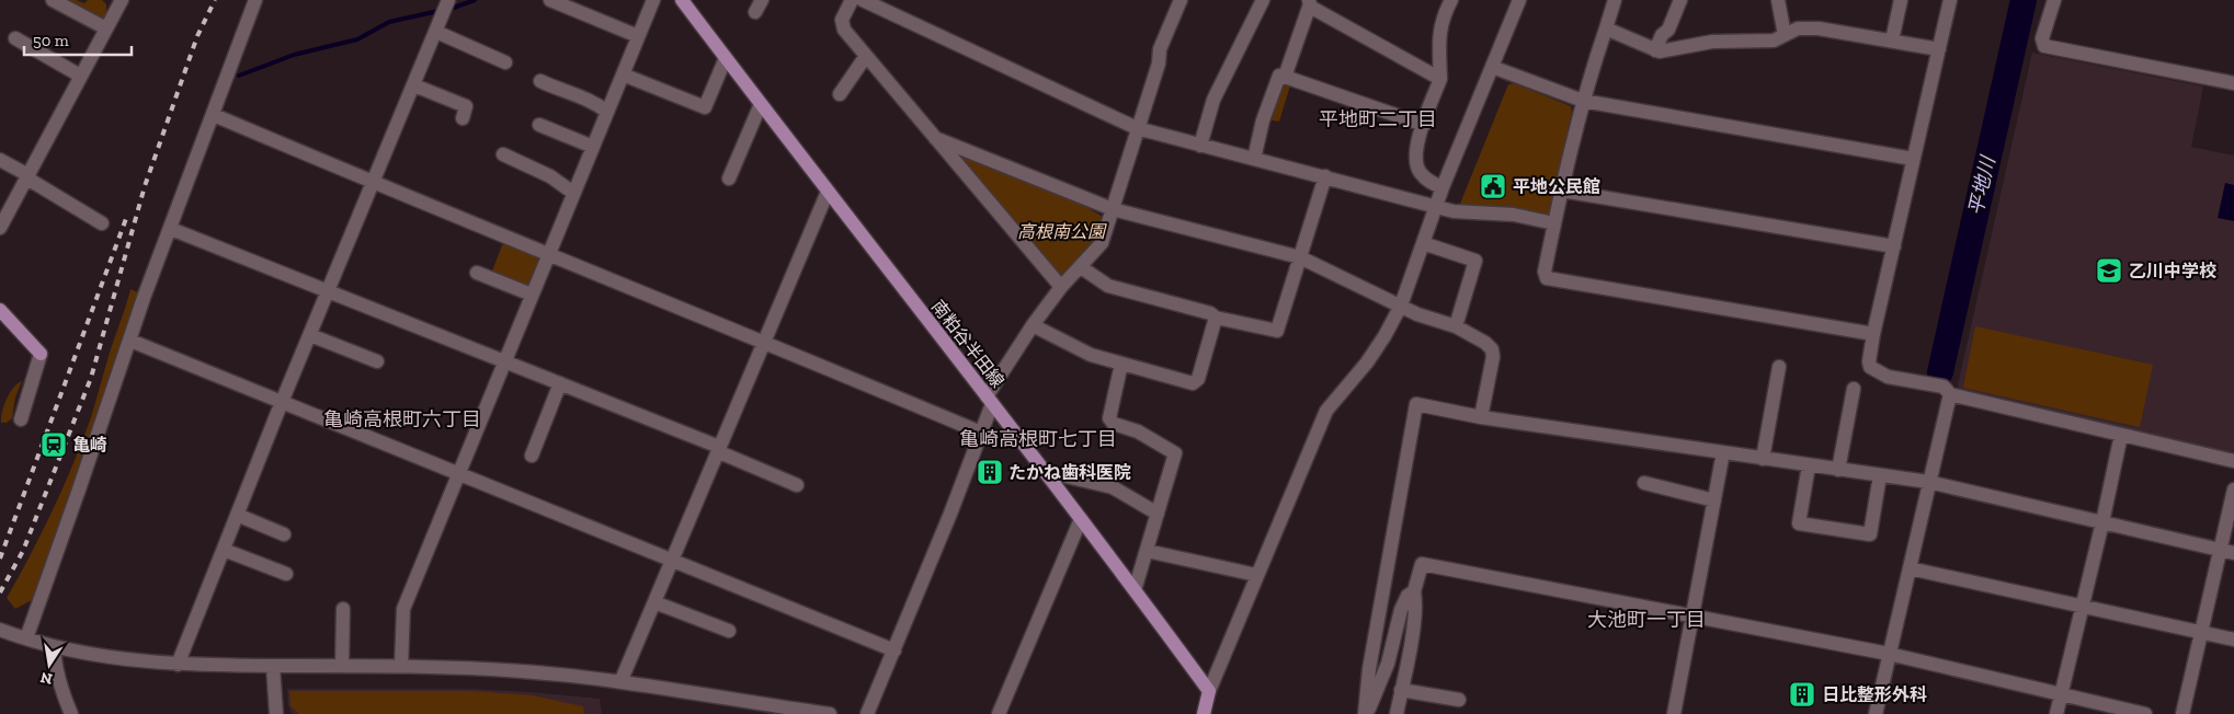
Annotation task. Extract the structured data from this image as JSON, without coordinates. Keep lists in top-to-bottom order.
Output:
{
  "streets": {
    "main road": ["南粕谷半田線"]
  },
  "districts": [
    "平地町二丁目",
    "亀崎高根町六丁目",
    "亀崎高根町七丁目",
    "大池町一丁目"
  ],
  "water": ["平地川"],
  "parks": ["高根南公園"],
  "places": {
    "public building": ["平地公民館"],
    "school or university": ["乙川中学校"],
    "station": ["亀崎"],
    "building": ["たかね歯科医院", "日比整形外科"]
  },
  "scale_bar": "50 m",
  "north": "bottom"
}
